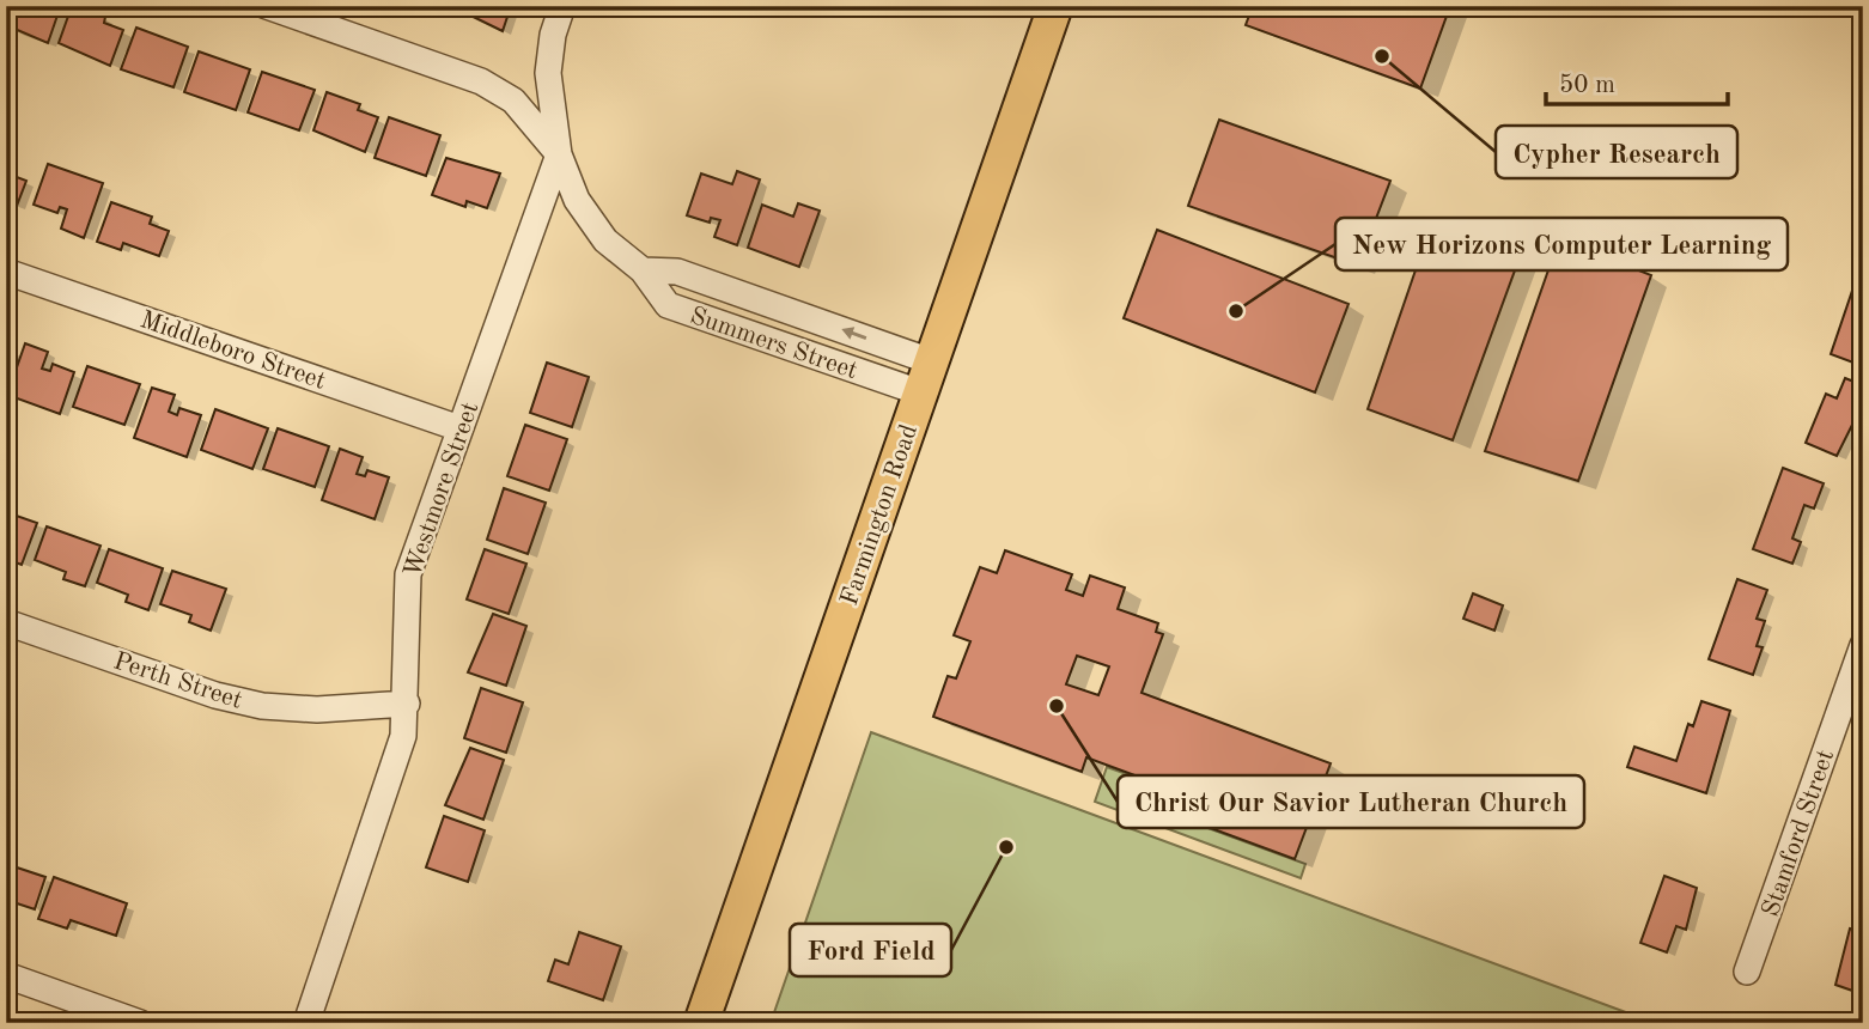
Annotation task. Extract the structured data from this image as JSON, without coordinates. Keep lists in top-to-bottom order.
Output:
{
  "streets": {
    "main road": ["Farmington Road"],
    "street": [
      "Summers Street",
      "Middleboro Street",
      "Westmore Street",
      "Perth Street",
      "Stamford Street"
    ]
  },
  "crossings": [
    ["Summers Street", "Westmore Street"],
    ["Summers Street", "Farmington Road"],
    ["Middleboro Street", "Westmore Street"],
    ["Westmore Street", "Perth Street"]
  ],
  "places": [
    "Cypher Research",
    "New Horizons Computer Learning",
    "Christ Our Savior Lutheran Church",
    "Ford Field"
  ],
  "scale_bar": "50 m"
}
